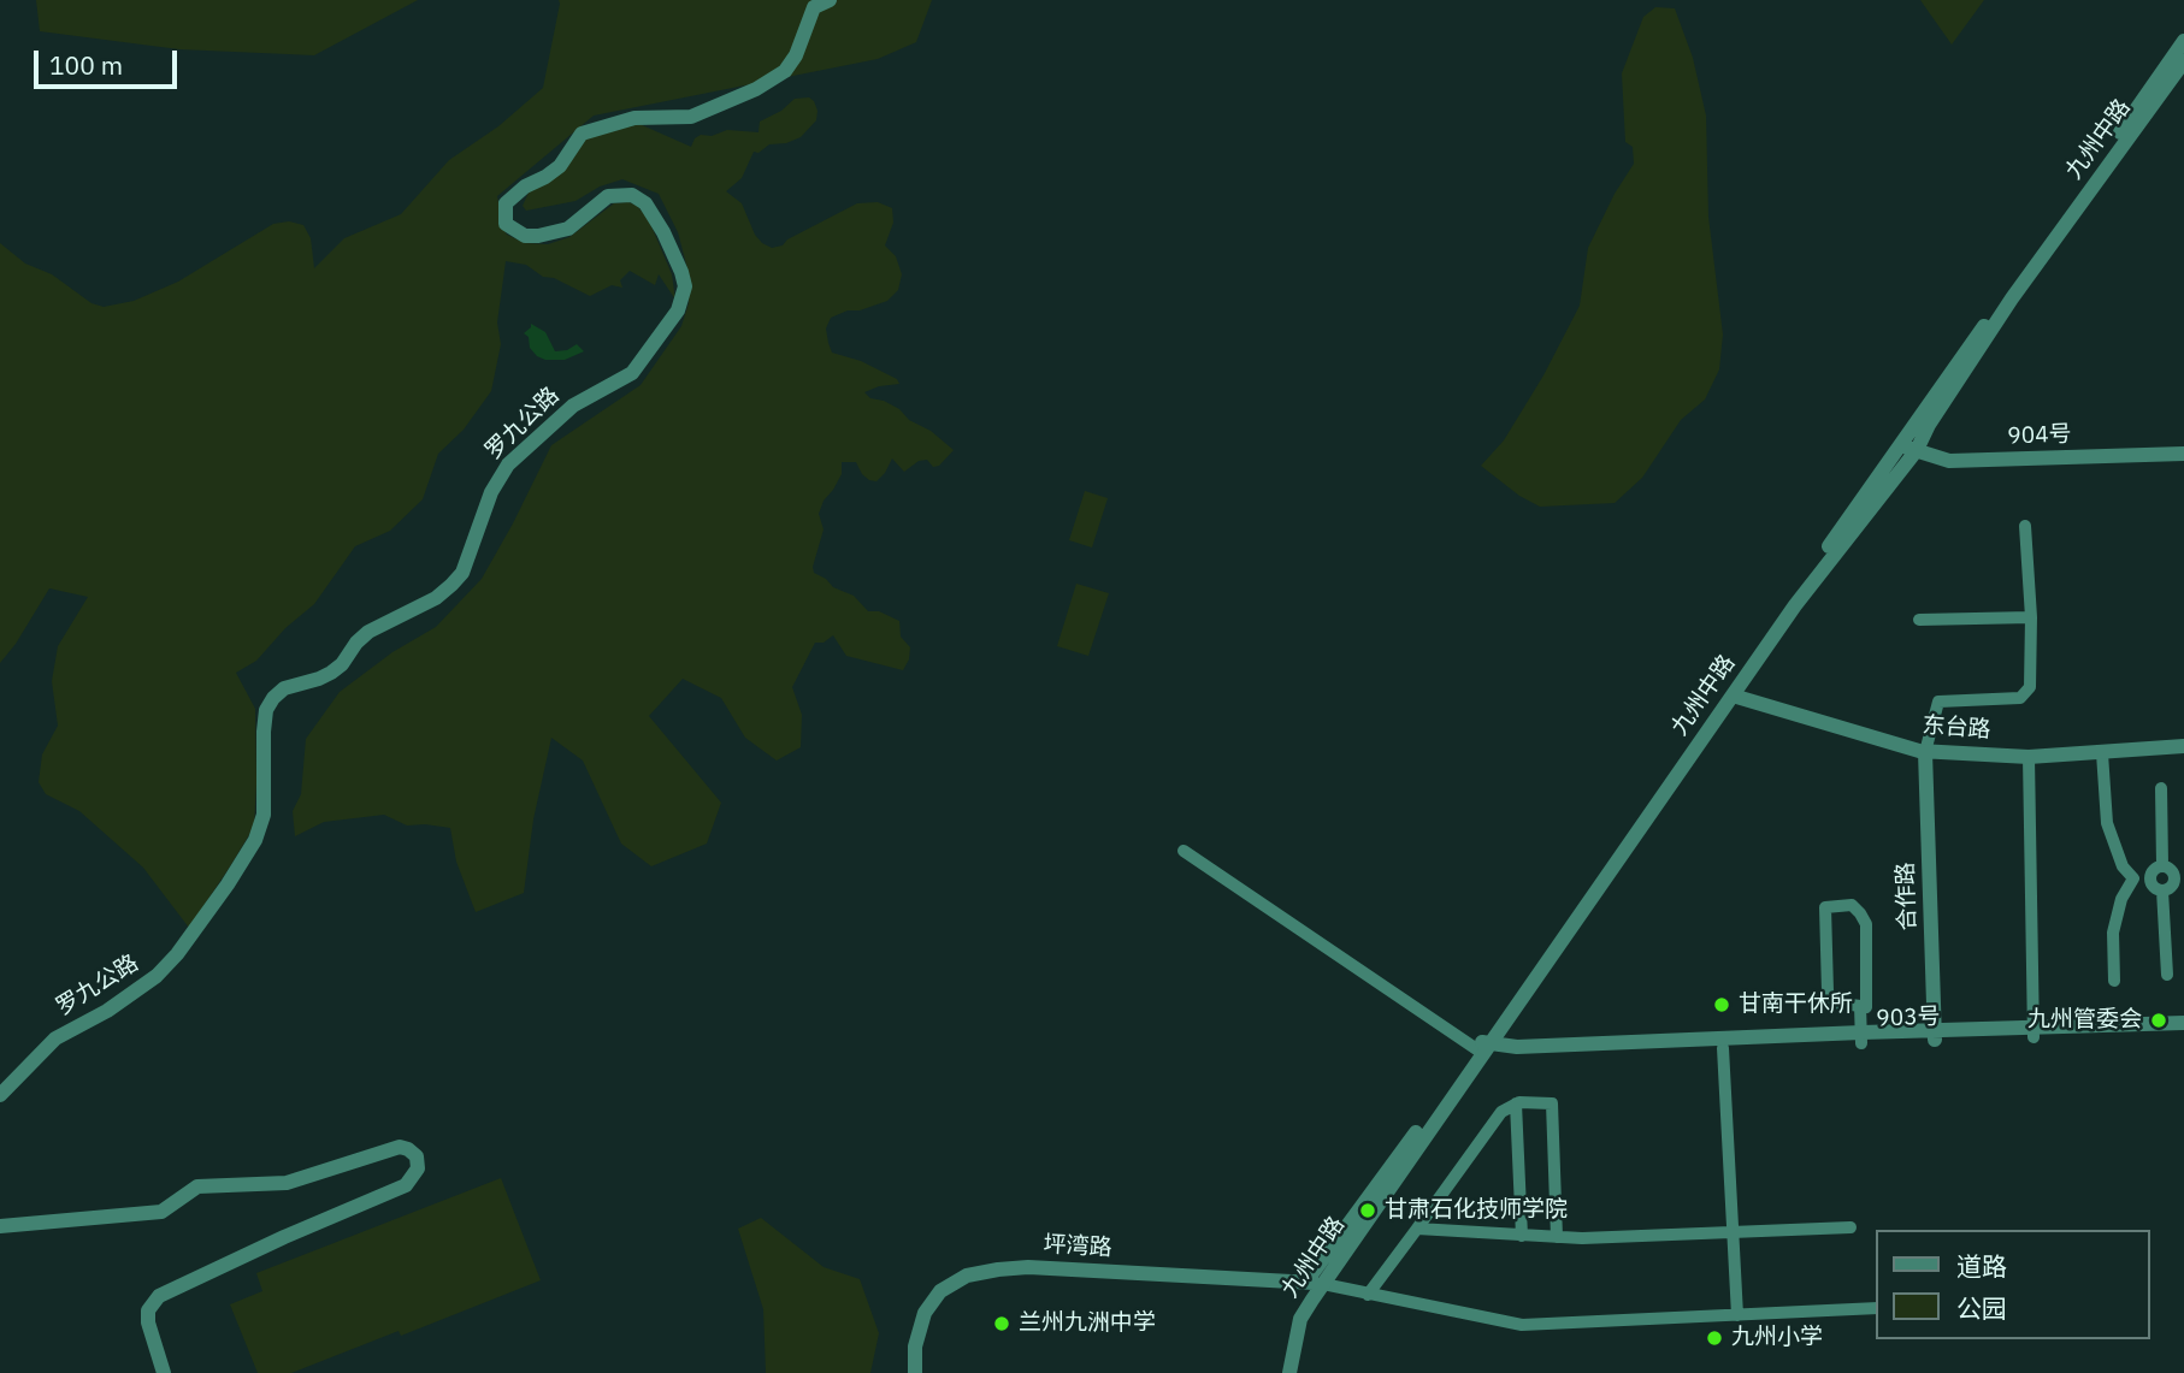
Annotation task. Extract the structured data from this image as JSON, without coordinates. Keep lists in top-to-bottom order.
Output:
{
  "streets": {
    "street": [
      "九州中路",
      "罗九公路",
      "904号",
      "东台路",
      "合作路",
      "903号",
      "坪湾路"
    ]
  },
  "crossings": [
    ["九州中路", "904号"],
    ["九州中路", "东台路"],
    ["九州中路", "903号"],
    ["九州中路", "坪湾路"],
    ["东台路", "合作路"],
    ["合作路", "903号"]
  ],
  "places": [
    "甘南干休所",
    "九州管委会",
    "甘肃石化技师学院",
    "兰州九洲中学",
    "九州小学"
  ],
  "legend": ["道路", "公园"],
  "scale_bar": "100 m"
}
